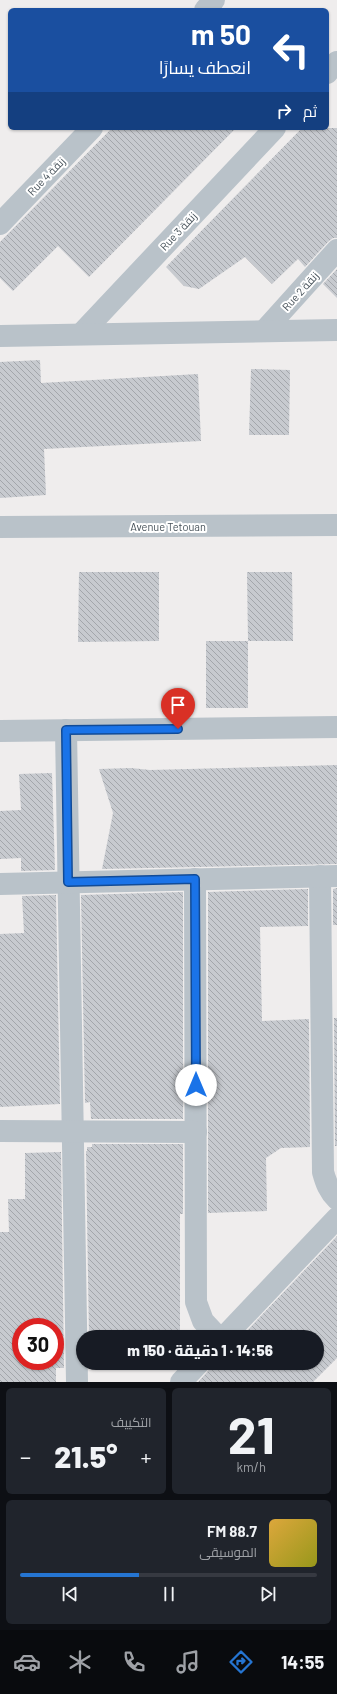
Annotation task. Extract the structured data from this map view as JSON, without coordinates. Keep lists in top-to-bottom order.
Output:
{
  "streets": {
    "street": [
      "Rue 4 زنقة",
      "Rue 3 زنقة",
      "Rue 2 زنقة",
      "Avenue Tetouan"
    ]
  },
  "page": {
    "turn": ["50 m", "انعطف يسارًا"],
    "then": "ثم",
    "limit": "30",
    "trip": "14:56 · 1 دقيقة · 150 m",
    "tile": [
      ["21", "km/h"],
      "التكييف"
    ],
    "heat": ["−", "21.5°", "+"],
    "song": ["88.7 FM", "الموسيقى"],
    "tabs": "14:55"
  }
}
